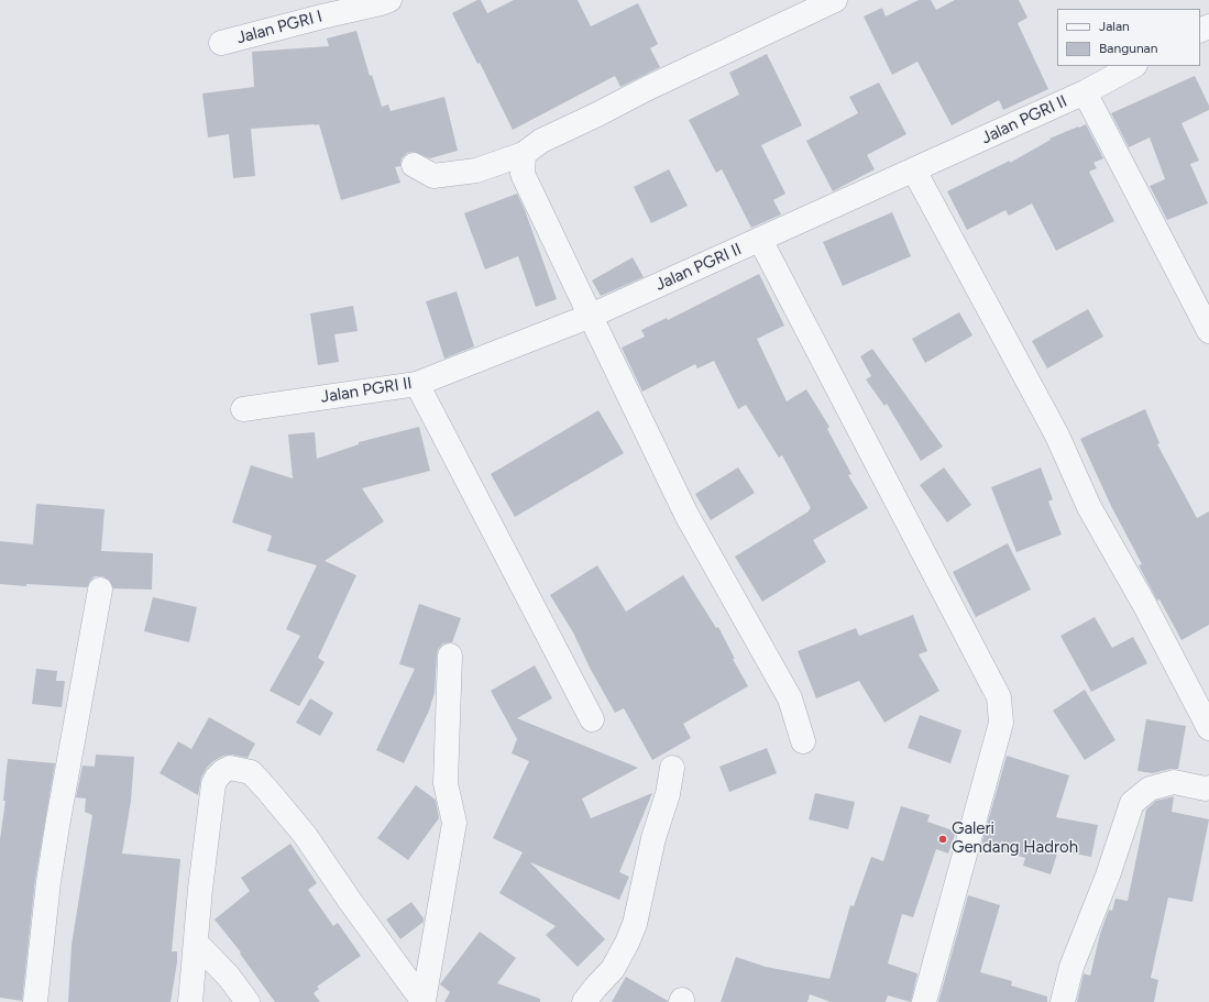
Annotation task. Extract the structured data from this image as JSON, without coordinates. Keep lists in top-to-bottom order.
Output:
{
  "streets": {
    "street": ["Jalan PGRI I", "Jalan PGRI II"]
  },
  "places": ["Galeri Gendang Hadroh"],
  "legend": ["Jalan", "Bangunan"]
}
